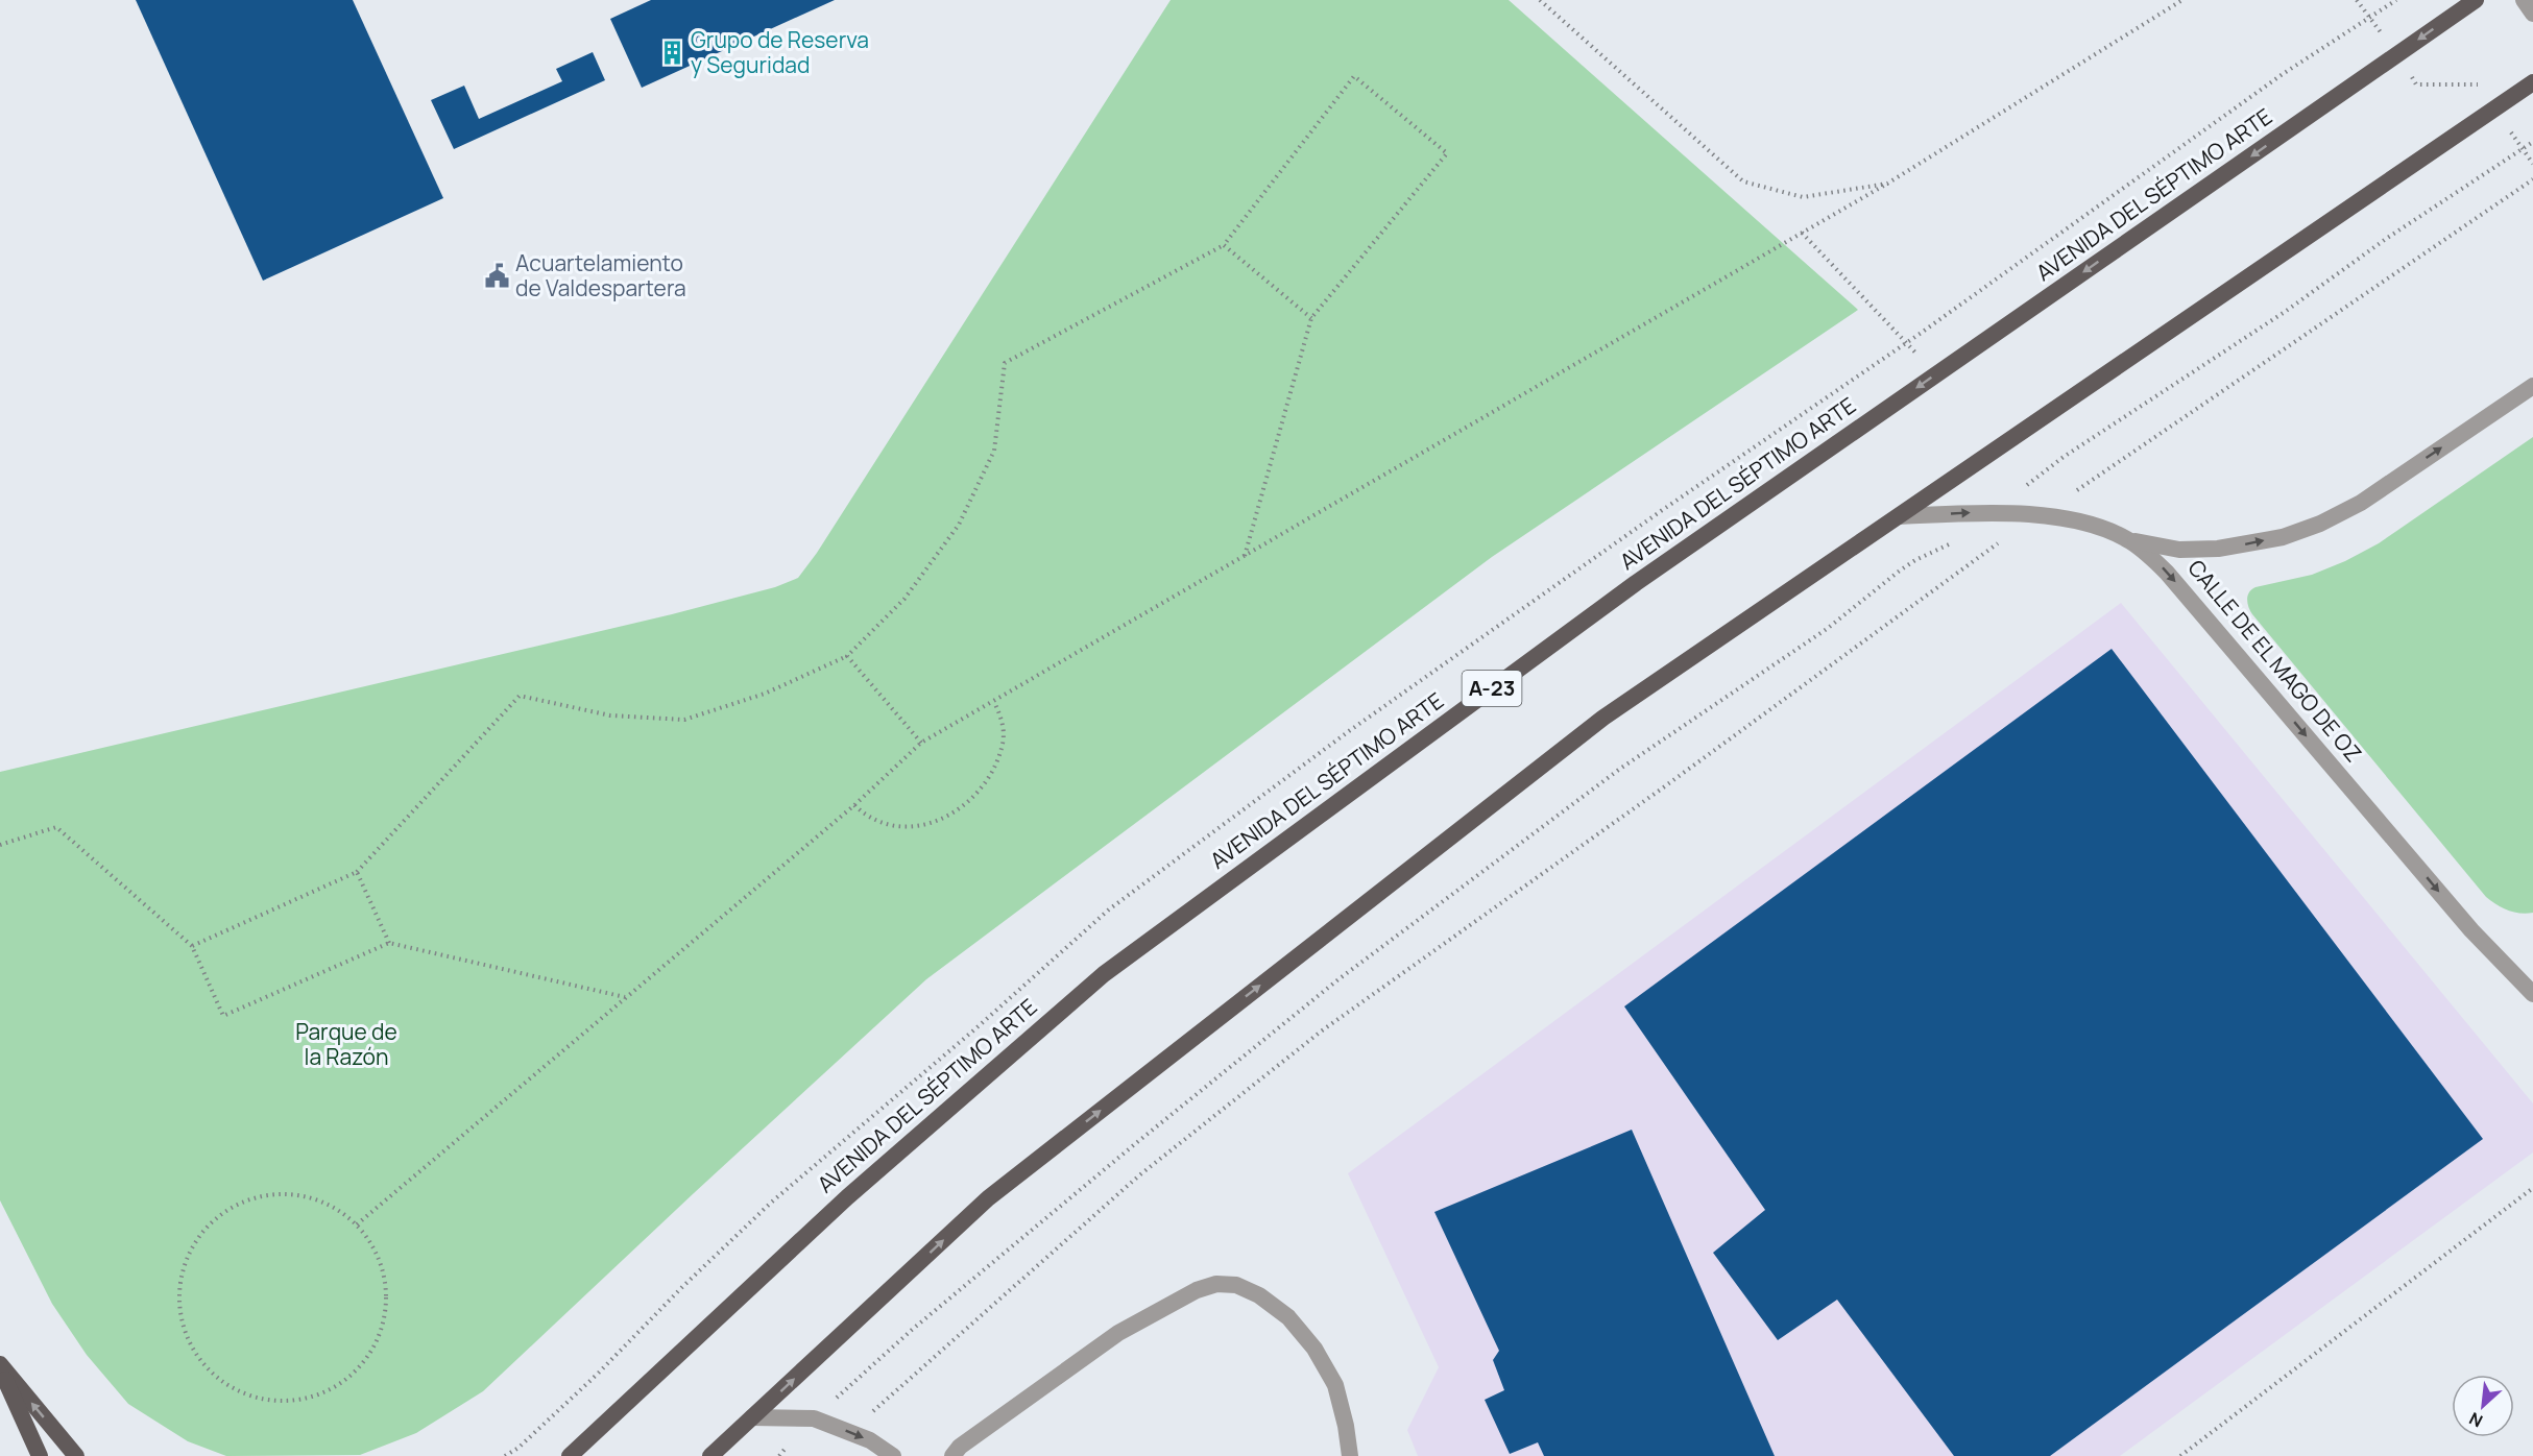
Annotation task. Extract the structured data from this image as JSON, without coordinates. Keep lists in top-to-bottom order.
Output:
{
  "streets": {
    "main road": ["AVENIDA DEL SÉPTIMO ARTE", "A-23"],
    "street": ["CALLE DE EL MAGO DE OZ"]
  },
  "one_way": ["CALLE DE EL MAGO DE OZ"],
  "parks": ["Parque de la Razón"],
  "places": {
    "building": ["Grupo de Reserva y Seguridad"],
    "public building": ["Acuartelamiento de Valdespartera"]
  },
  "north": "bottom left"
}
